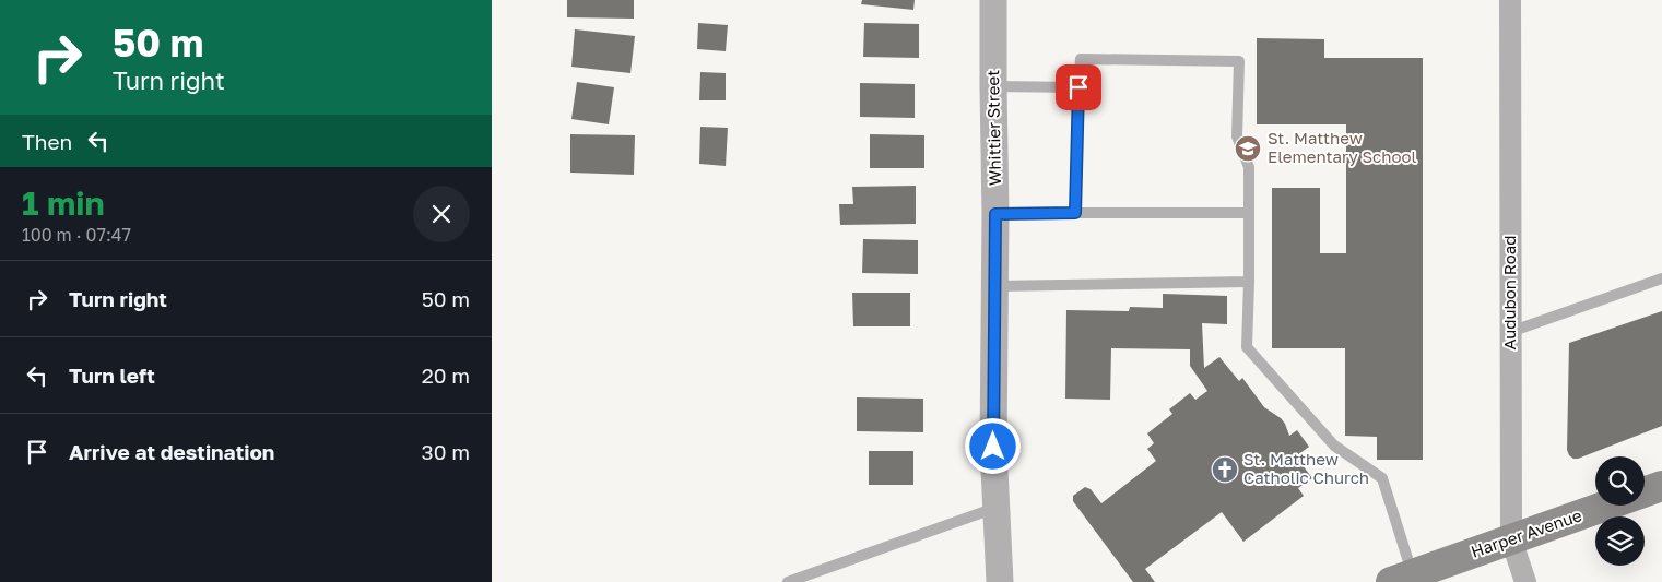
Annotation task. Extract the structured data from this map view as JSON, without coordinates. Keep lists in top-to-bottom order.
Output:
{
  "streets": {
    "main road": ["Harper Avenue"],
    "street": ["Whittier Street", "Audubon Road"]
  },
  "crossings": [
    ["Audubon Road", "Harper Avenue"]
  ],
  "places": {
    "school or university": ["St. Matthew Elementary School"],
    "church": ["St. Matthew Catholic Church"]
  },
  "page": {
    "turn": ["50 m", "Turn right"],
    "then": "Then",
    "heading": ["1 min", "100 m · 07:47"],
    "list": [
      {
        "name": "Turn right",
        "value": "50 m"
      },
      {
        "name": "Turn left",
        "value": "20 m"
      },
      {
        "name": "Arrive at destination",
        "value": "30 m"
      }
    ]
  }
}
